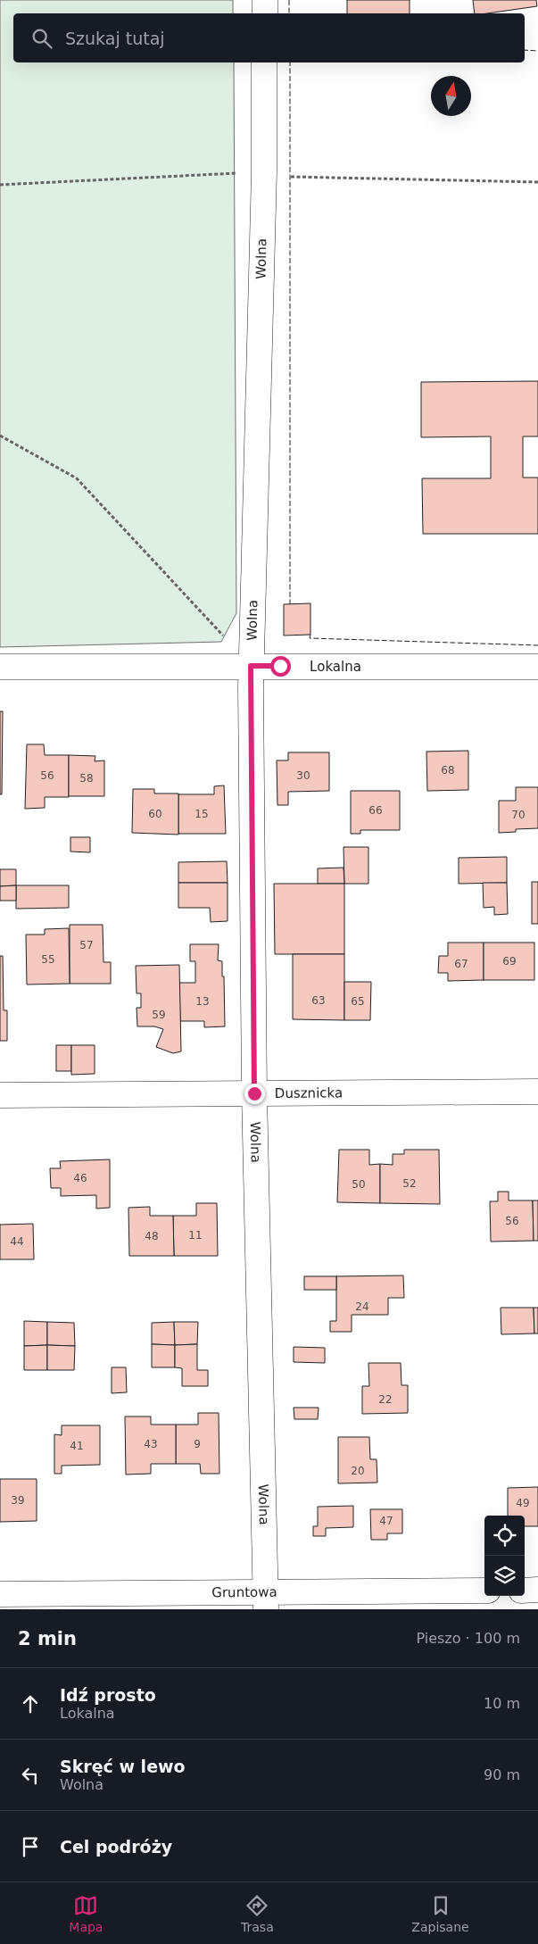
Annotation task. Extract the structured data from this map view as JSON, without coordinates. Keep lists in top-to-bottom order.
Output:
{
  "streets": {
    "street": [
      "Wolna",
      "Lokalna",
      "Dusznicka",
      "Gruntowa"
    ]
  },
  "crossings": [
    ["Wolna", "Lokalna"],
    ["Wolna", "Dusznicka"],
    ["Wolna", "Gruntowa"]
  ],
  "house_numbers": [
    "68",
    "56",
    "30",
    "58",
    "66",
    "60",
    "15",
    "70",
    "57",
    "55",
    "69",
    "67",
    "63",
    "13",
    "65",
    "59",
    "46",
    "52",
    "50",
    "56",
    "11",
    "48",
    "44",
    "24",
    "22",
    "43",
    "9",
    "41",
    "20",
    "39",
    "49",
    "47"
  ],
  "north": "top",
  "page": {
    "search": "Szukaj tutaj",
    "heading": ["2 min", "Pieszo · 100 m"],
    "list": [
      ["Idź prosto", "Lokalna", "10 m"],
      ["Skręć w lewo", "Wolna", "90 m"],
      "Cel podróży"
    ],
    "nav": ["Mapa", "Trasa", "Zapisane"]
  }
}
